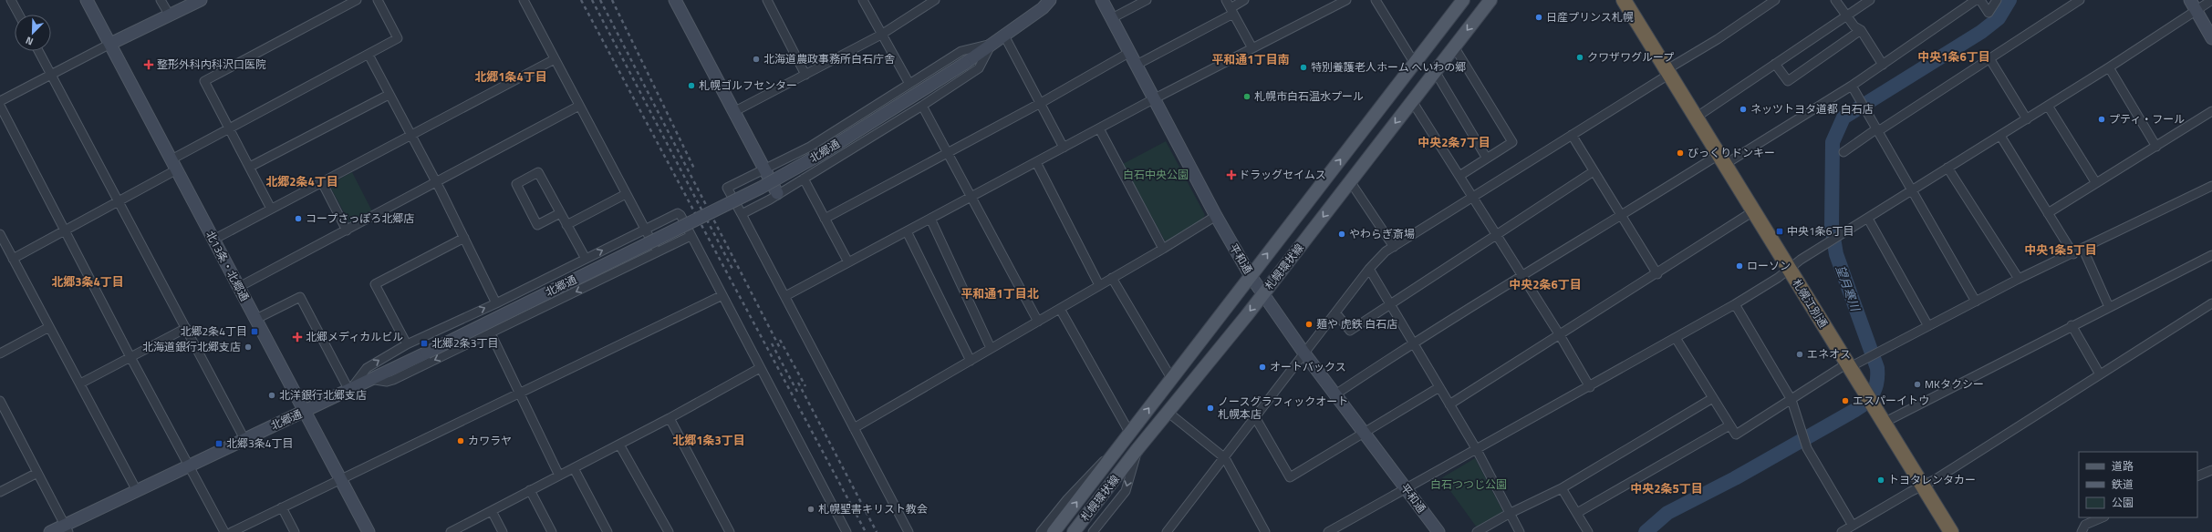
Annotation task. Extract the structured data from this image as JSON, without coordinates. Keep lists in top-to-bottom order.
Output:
{
  "streets": {
    "highway": ["札幌江別通"],
    "main road": ["札幌環状線"],
    "street": ["北郷通", "平和通", "北13条・北郷通"]
  },
  "crossings": [
    ["北郷通", "北13条・北郷通"],
    ["平和通", "札幌環状線"]
  ],
  "districts": [
    "中央1条6丁目",
    "平和通1丁目南",
    "北郷1条4丁目",
    "中央2条7丁目",
    "北郷2条4丁目",
    "中央1条5丁目",
    "北郷3条4丁目",
    "中央2条6丁目",
    "平和通1丁目北",
    "北郷1条3丁目",
    "中央2条5丁目"
  ],
  "water": ["望月寒川"],
  "parks": ["白石中央公園", "白石つつじ公園"],
  "places": {
    "other": [
      "日産プリンス札幌",
      "クワザワグループ",
      "北海道農政事務所白石庁舎",
      "特別養護老人ホーム へいわの郷",
      "札幌ゴルフセンター",
      "札幌市白石温水プール",
      "ネッツトヨタ道都 白石店",
      "プティ・フール",
      "びっくりドンキー",
      "コープさっぽろ北郷店",
      "やわらぎ斎場",
      "ローソン",
      "麺や 虎鉄 白石店",
      "北海道銀行北郷支店",
      "エネオス",
      "オートバックス",
      "MKタクシー",
      "北洋銀行北郷支店",
      "エスパーイトウ",
      "ノースグラフィックオート 札幌本店",
      "カワラヤ",
      "トヨタレンタカー",
      "札幌聖書キリスト教会"
    ],
    "health": ["整形外科内科沢口医院", "ドラッグセイムス", "北郷メディカルビル"],
    "transit": [
      "中央1条6丁目",
      "北郷2条4丁目",
      "北郷2条3丁目",
      "北郷3条4丁目"
    ]
  },
  "legend": ["道路", "鉄道", "公園"],
  "north": "bottom left"
}
